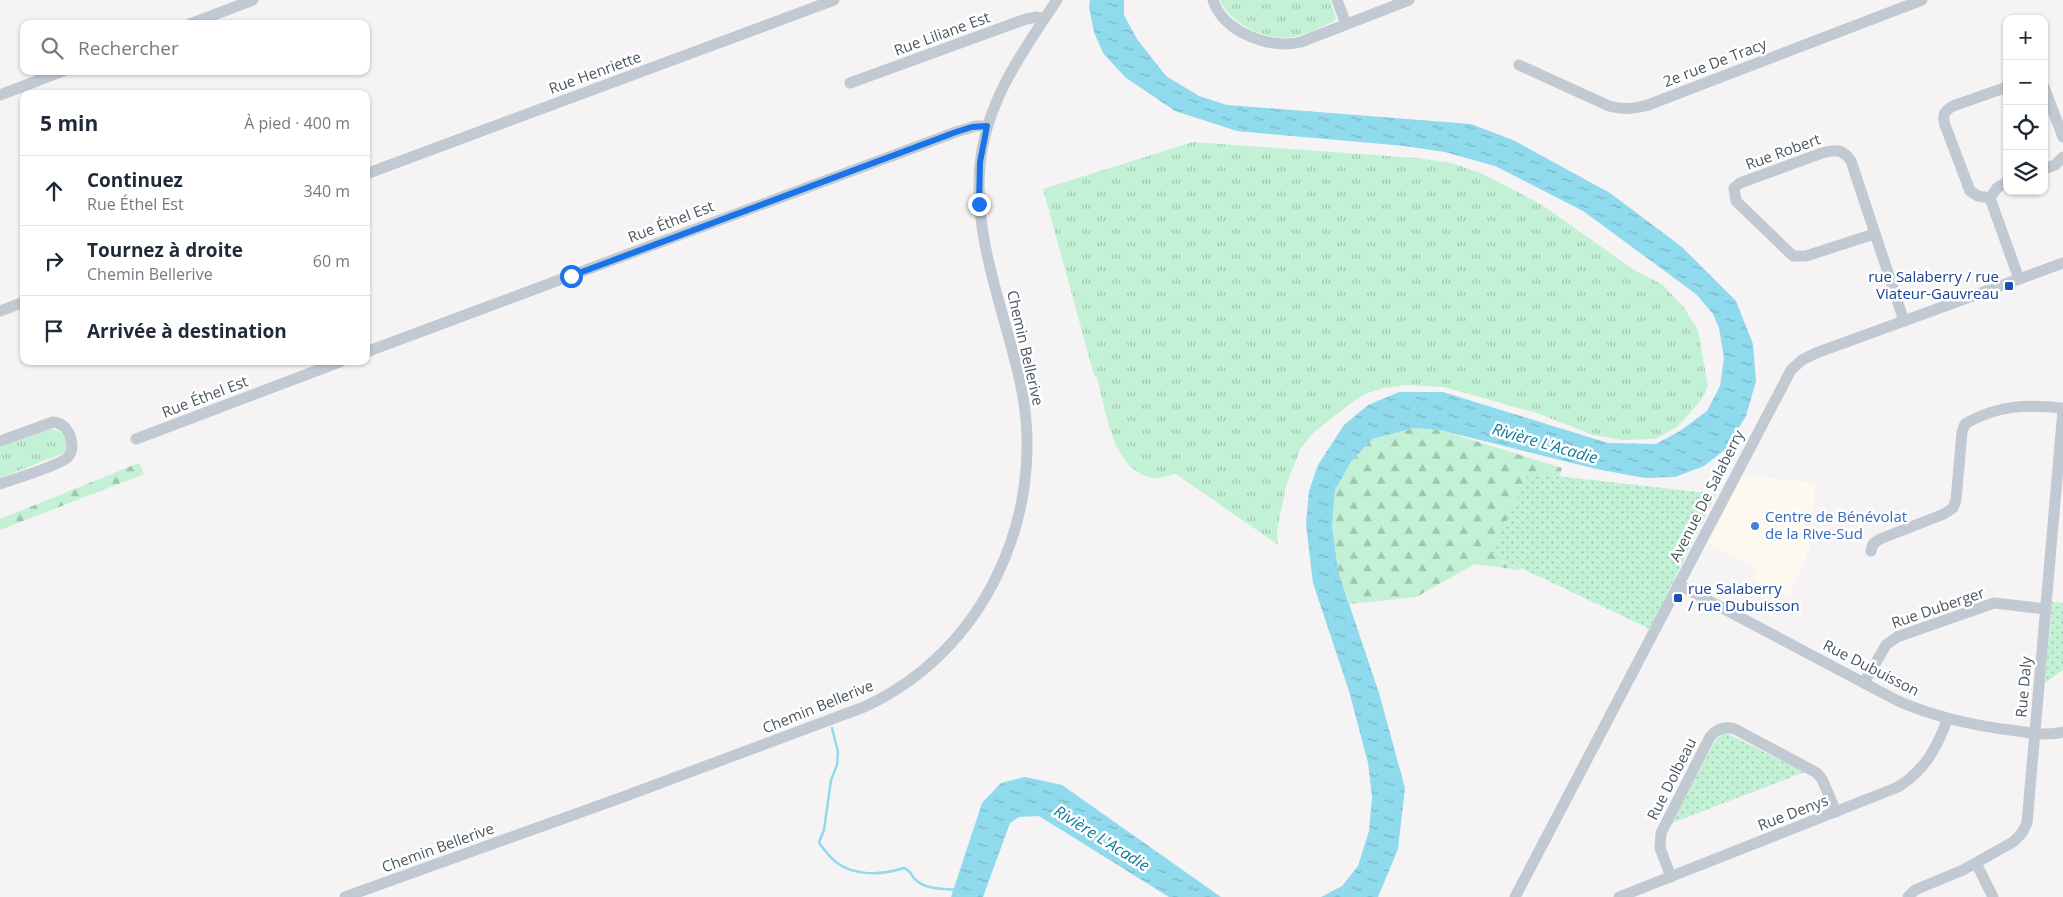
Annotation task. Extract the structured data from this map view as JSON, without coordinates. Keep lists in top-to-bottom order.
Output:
{
  "streets": {
    "street": [
      "Rue Liliane Est",
      "2e rue De Tracy",
      "Rue Henriette",
      "Rue Robert",
      "Rue Éthel Est",
      "Chemin Bellerive",
      "Avenue De Salaberry",
      "Rue Duberger",
      "Rue Dubuisson",
      "Rue Daly",
      "Rue Dolbeau",
      "Rue Denys"
    ]
  },
  "crossings": [
    ["Rue Liliane Est", "Chemin Bellerive"],
    ["Rue Robert", "Avenue De Salaberry"],
    ["Rue Éthel Est", "Chemin Bellerive"],
    ["Avenue De Salaberry", "Rue Dubuisson"],
    ["Rue Duberger", "Rue Dubuisson"],
    ["Rue Duberger", "Rue Daly"],
    ["Rue Dubuisson", "Rue Daly"],
    ["Rue Dubuisson", "Rue Denys"],
    ["Rue Dolbeau", "Rue Denys"]
  ],
  "water": ["Rivière L'Acadie"],
  "places": {
    "transit": ["rue Salaberry / rue Viateur-Gauvreau", "rue Salaberry / rue Dubuisson"],
    "other": ["Centre de Bénévolat de la Rive-Sud"]
  },
  "page": {
    "map_buttons": ["+", "−"],
    "search": "Rechercher",
    "heading": ["5 min", "À pied · 400 m"],
    "list": [
      ["Continuez", "Rue Éthel Est", "340 m"],
      ["Tournez à droite", "Chemin Bellerive", "60 m"],
      "Arrivée à destination"
    ]
  }
}
